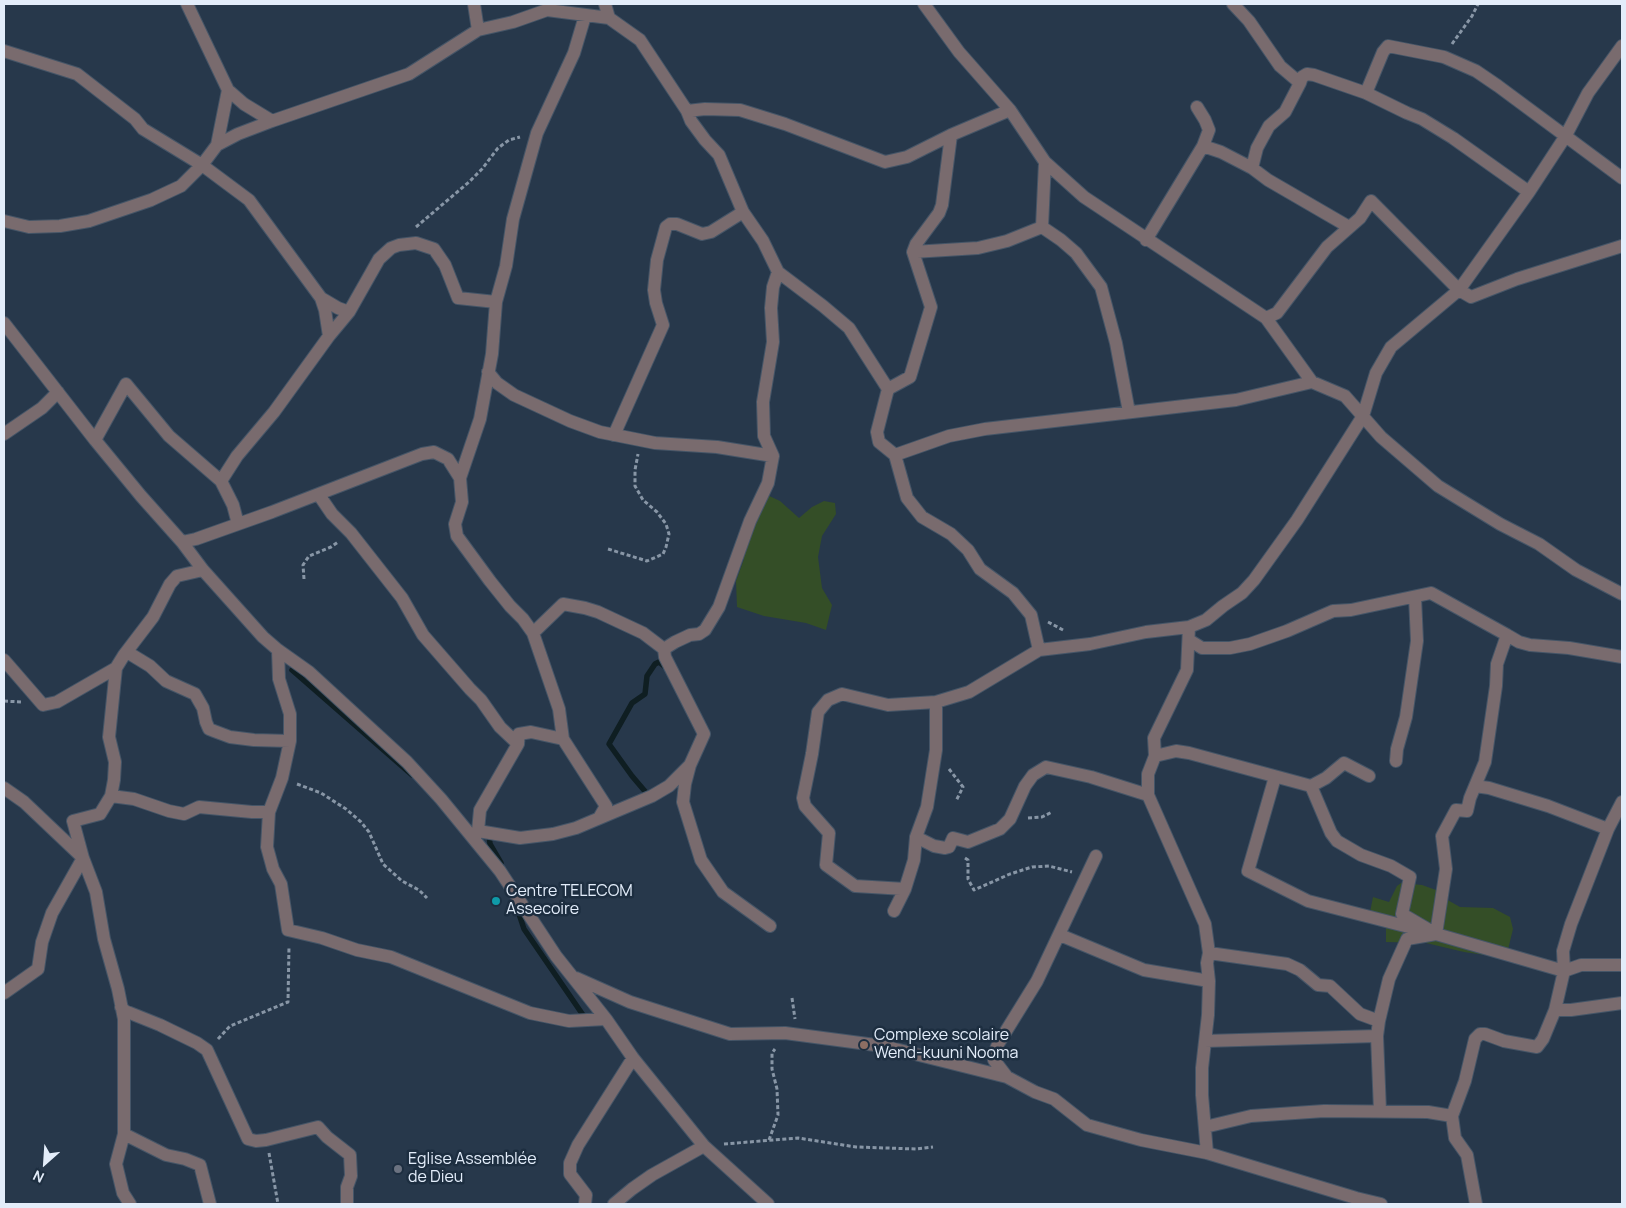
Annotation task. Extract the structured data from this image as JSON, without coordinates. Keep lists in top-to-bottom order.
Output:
{
  "places": ["Centre TELECOM Assecoire", "Complexe scolaire Wend-kuuni Nooma", "Eglise Assemblée de Dieu"],
  "north": "bottom left"
}
